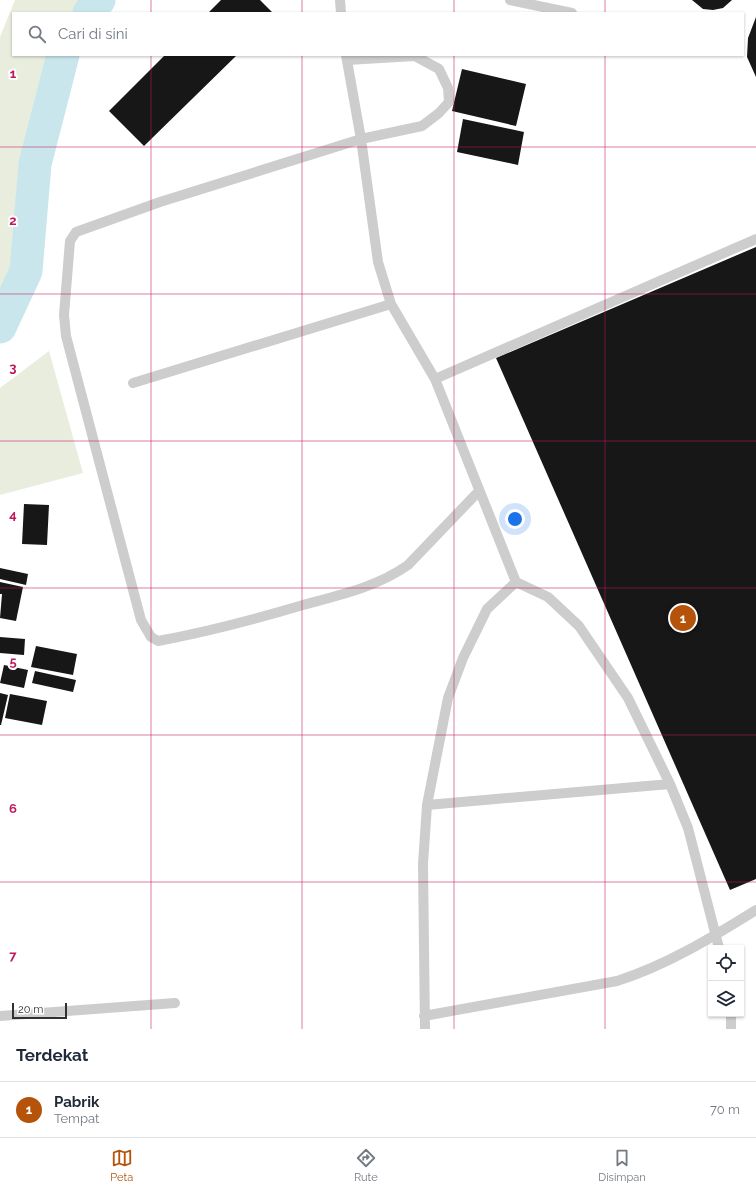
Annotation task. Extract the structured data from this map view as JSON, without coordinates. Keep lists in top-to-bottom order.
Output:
{
  "scale_bar": "20 m",
  "page": {
    "search": "Cari di sini",
    "pins": "1",
    "scale": "20 m",
    "heading": "Terdekat",
    "list": [
      {
        "mark": "1",
        "name": "Pabrik",
        "note": "Tempat",
        "value": "70 m"
      }
    ],
    "nav": ["Peta", "Rute", "Disimpan"]
  },
  "grid": {
    "rows": [
      "1",
      "2",
      "3",
      "4",
      "5",
      "6",
      "7"
    ]
  }
}
